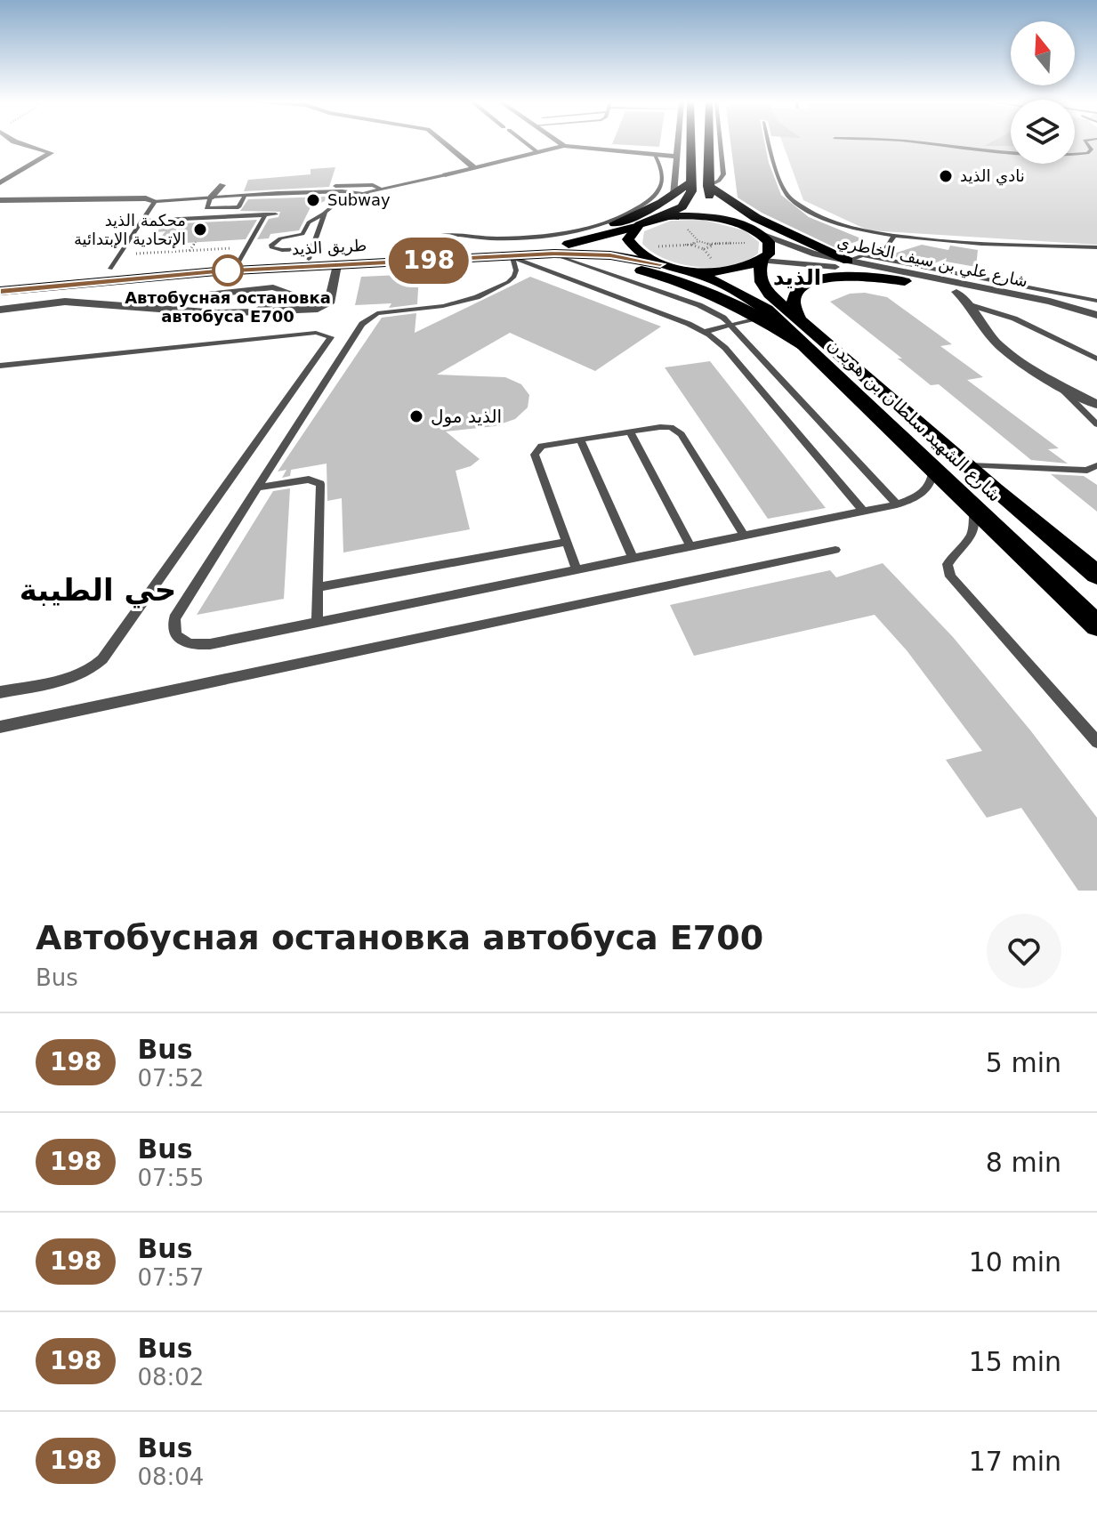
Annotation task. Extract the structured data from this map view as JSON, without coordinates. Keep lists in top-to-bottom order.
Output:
{
  "streets": {
    "highway": ["طريق الذيد", "شارع الشهيد سلطان بن هويدن"],
    "street": ["شارع علي بن سيف الخاطري"]
  },
  "crossings": [
    ["شارع علي بن سيف الخاطري", "شارع الشهيد سلطان بن هويدن"]
  ],
  "districts": ["الذيد", "حي الطيبة"],
  "places": [
    "نادي الذيد",
    "Subway",
    "محكمة الذيد الإتحادية الإبتدائية",
    "Автобусная остановка автобуса Е700",
    "الذيد مول"
  ],
  "lines": ["bus line 198"],
  "north": "top",
  "page": {
    "on_map": "198",
    "heading": ["Автобусная остановка автобуса Е700", "Bus"],
    "list": [
      {
        "mark": "198",
        "name": "Bus",
        "note": "07:52",
        "value": "5 min"
      },
      {
        "mark": "198",
        "name": "Bus",
        "note": "07:55",
        "value": "8 min"
      },
      {
        "mark": "198",
        "name": "Bus",
        "note": "07:57",
        "value": "10 min"
      },
      {
        "mark": "198",
        "name": "Bus",
        "note": "08:02",
        "value": "15 min"
      },
      {
        "mark": "198",
        "name": "Bus",
        "note": "08:04",
        "value": "17 min"
      }
    ]
  }
}
